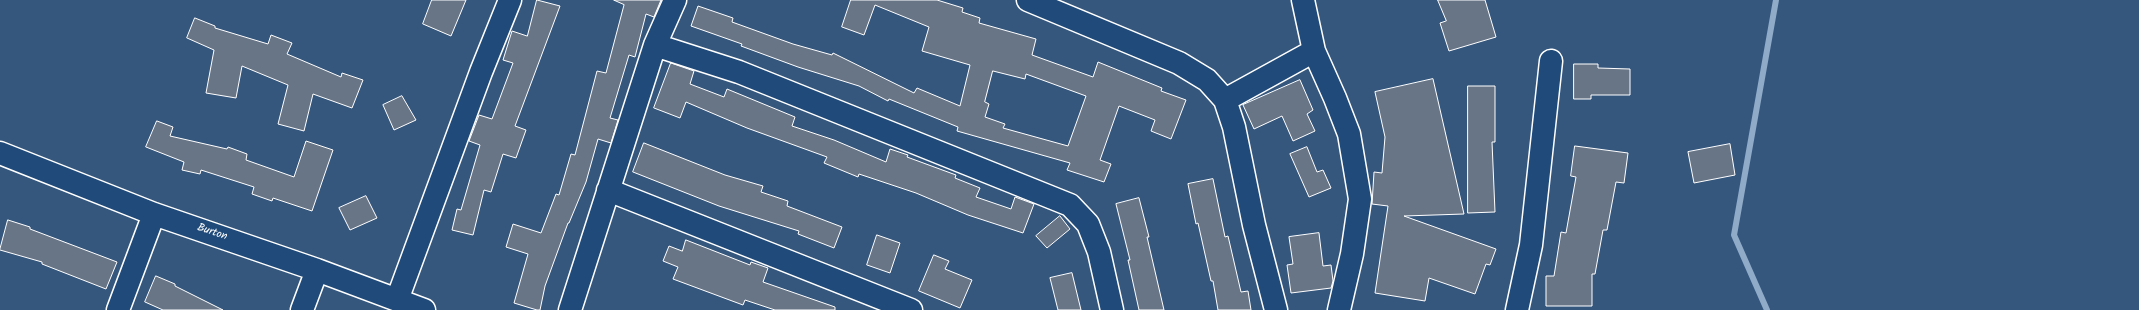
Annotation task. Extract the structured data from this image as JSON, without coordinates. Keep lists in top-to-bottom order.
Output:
{
  "streets": {
    "street": ["Burton"]
  }
}
